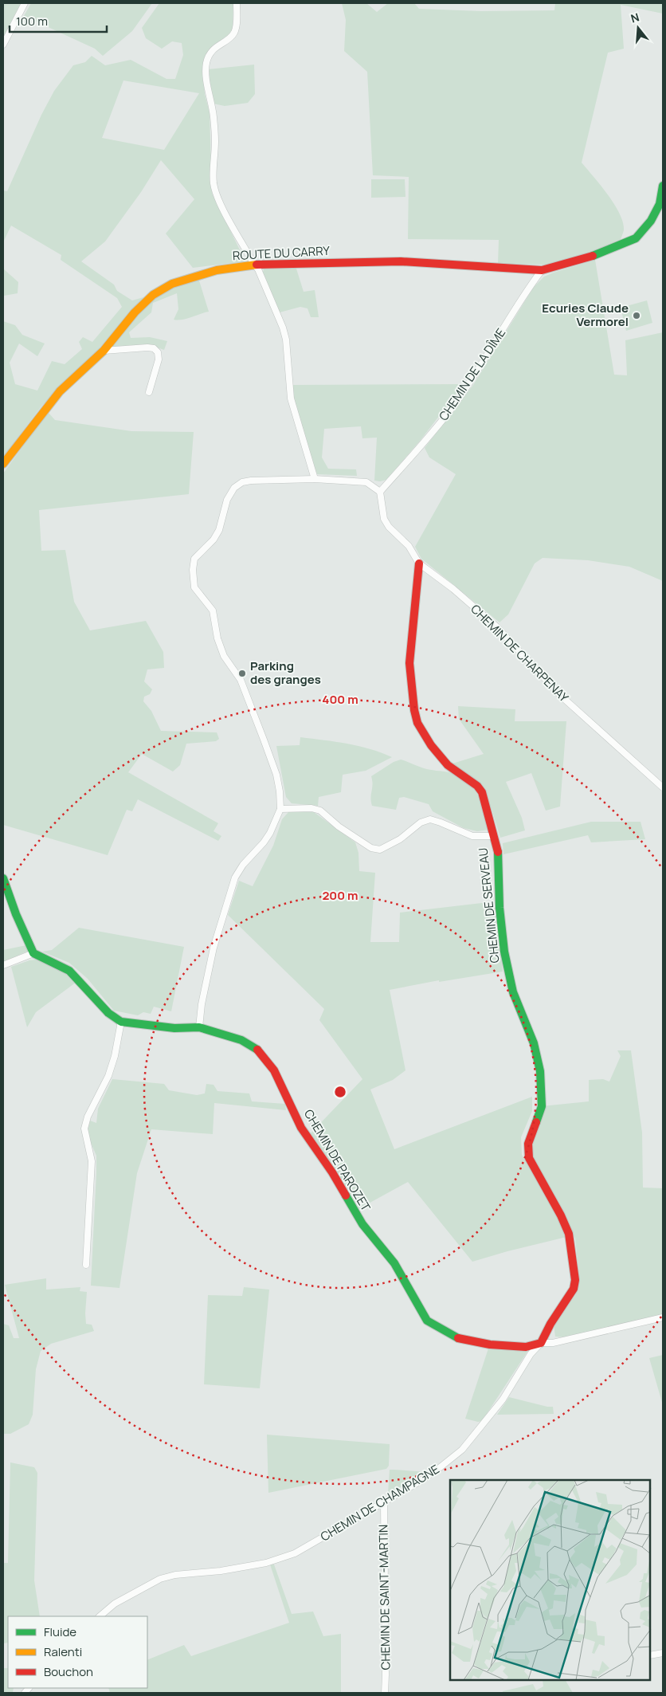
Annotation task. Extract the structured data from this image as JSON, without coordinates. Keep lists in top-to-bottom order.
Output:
{
  "streets": {
    "street": [
      "ROUTE DU CARRY",
      "CHEMIN DE LA DÎME",
      "CHEMIN DE CHARPENAY",
      "CHEMIN DE SERVEAU",
      "CHEMIN DE PAROZET",
      "CHEMIN DE CHAMPAGNE",
      "CHEMIN DE SAINT-MARTIN"
    ]
  },
  "crossings": [
    ["ROUTE DU CARRY", "CHEMIN DE LA DÎME"],
    ["CHEMIN DE LA DÎME", "CHEMIN DE CHARPENAY"],
    ["CHEMIN DE CHARPENAY", "CHEMIN DE SERVEAU"],
    ["CHEMIN DE SERVEAU", "CHEMIN DE PAROZET"],
    ["CHEMIN DE SERVEAU", "CHEMIN DE CHAMPAGNE"],
    ["CHEMIN DE PAROZET", "CHEMIN DE CHAMPAGNE"],
    ["CHEMIN DE CHAMPAGNE", "CHEMIN DE SAINT-MARTIN"]
  ],
  "places": ["Ecuries Claude Vermorel", "Parking des granges"],
  "legend": ["Fluide", "Ralenti", "Bouchon"],
  "scale_bar": "100 m",
  "north": "top",
  "rings": ["400 m", "200 m"]
}
